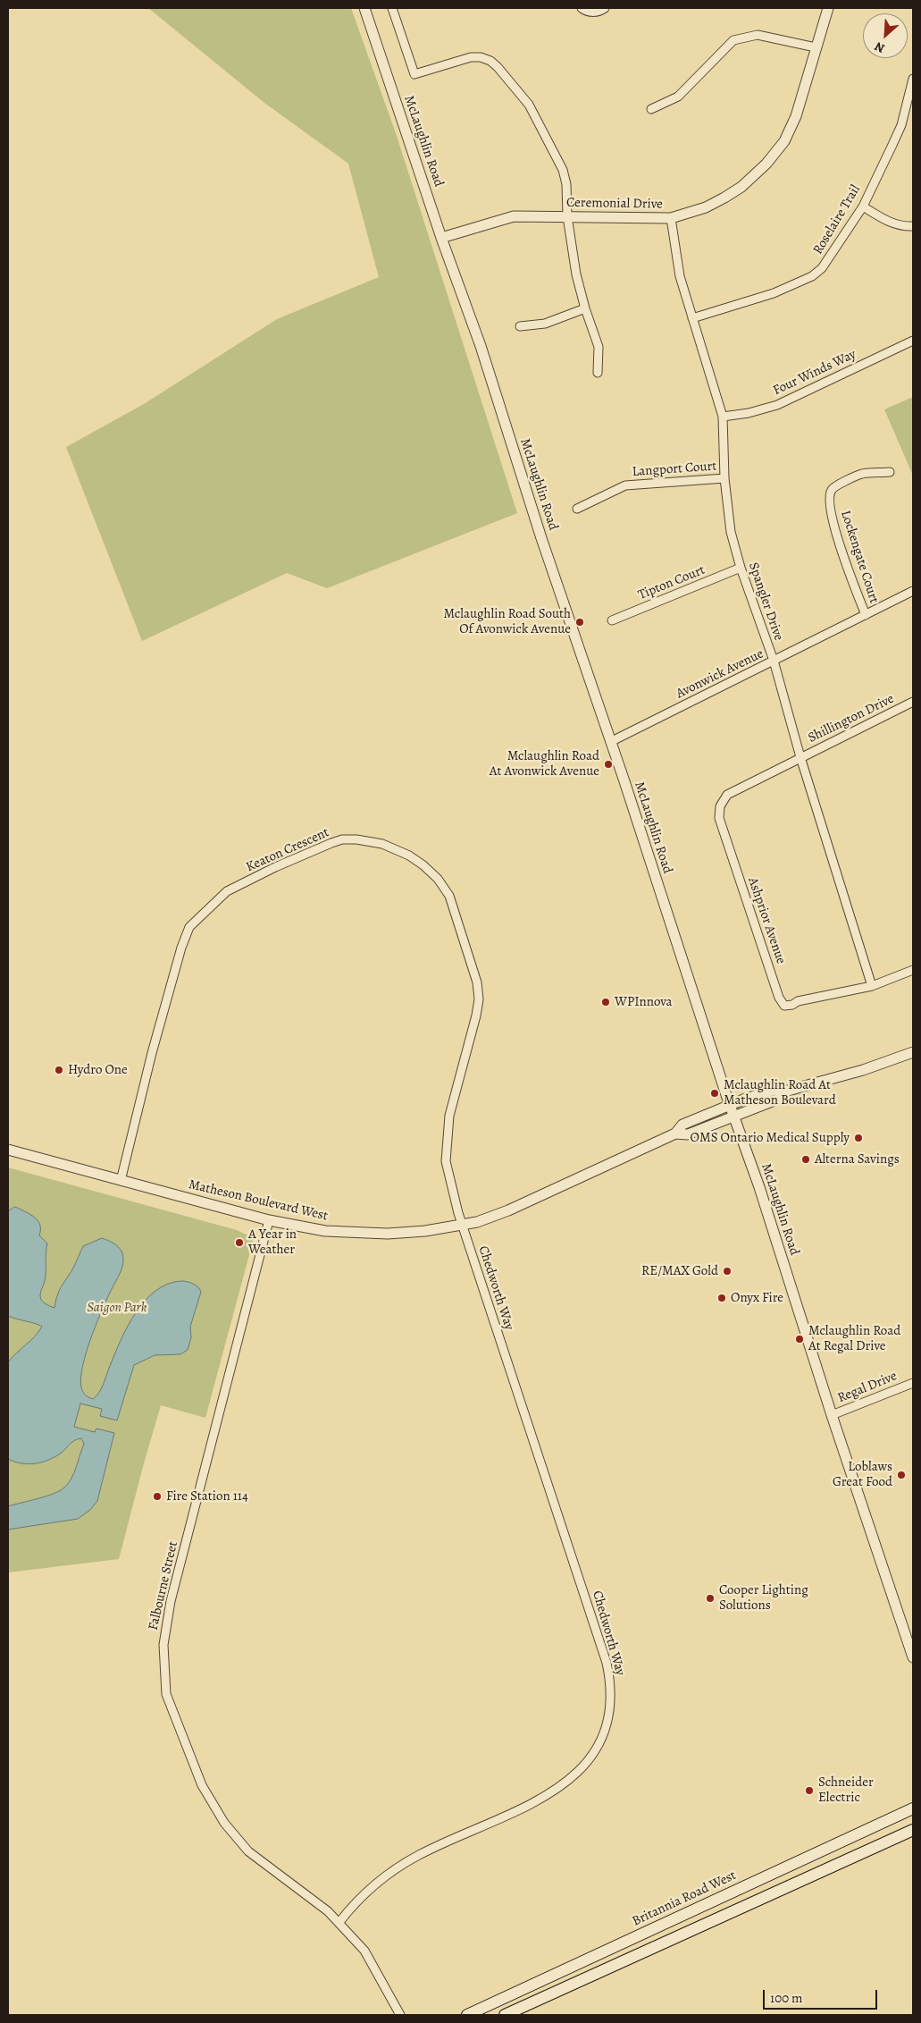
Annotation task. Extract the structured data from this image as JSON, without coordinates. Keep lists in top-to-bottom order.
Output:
{
  "streets": {
    "main road": ["Britannia Road West"],
    "street": [
      "McLaughlin Road",
      "Ceremonial Drive",
      "Roselaire Trail",
      "Four Winds Way",
      "Langport Court",
      "Lockengate Court",
      "Tipton Court",
      "Spangler Drive",
      "Avonwick Avenue",
      "Shillington Drive",
      "Keaton Crescent",
      "Ashprior Avenue",
      "Matheson Boulevard West",
      "Chedworth Way",
      "Regal Drive",
      "Falbourne Street"
    ]
  },
  "crossings": [
    ["McLaughlin Road", "Ceremonial Drive"],
    ["McLaughlin Road", "Avonwick Avenue"],
    ["McLaughlin Road", "Matheson Boulevard West"],
    ["McLaughlin Road", "Regal Drive"],
    ["Ceremonial Drive", "Spangler Drive"],
    ["Roselaire Trail", "Spangler Drive"],
    ["Four Winds Way", "Spangler Drive"],
    ["Langport Court", "Spangler Drive"],
    ["Lockengate Court", "Avonwick Avenue"],
    ["Tipton Court", "Spangler Drive"],
    ["Spangler Drive", "Avonwick Avenue"],
    ["Spangler Drive", "Shillington Drive"],
    ["Spangler Drive", "Ashprior Avenue"],
    ["Shillington Drive", "Ashprior Avenue"],
    ["Keaton Crescent", "Matheson Boulevard West"],
    ["Keaton Crescent", "Chedworth Way"],
    ["Matheson Boulevard West", "Chedworth Way"],
    ["Matheson Boulevard West", "Falbourne Street"],
    ["Chedworth Way", "Falbourne Street"]
  ],
  "parks": ["Saigon Park"],
  "places": [
    "Mclaughlin Road South Of Avonwick Avenue",
    "Mclaughlin Road At Avonwick Avenue",
    "WPInnova",
    "Hydro One",
    "Mclaughlin Road At Matheson Boulevard",
    "OMS Ontario Medical Supply",
    "Alterna Savings",
    "A Year in Weather",
    "RE/MAX Gold",
    "Onyx Fire",
    "Mclaughlin Road At Regal Drive",
    "Loblaws Great Food",
    "Fire Station 114",
    "Cooper Lighting Solutions",
    "Schneider Electric"
  ],
  "scale_bar": "100 m",
  "north": "bottom left"
}
